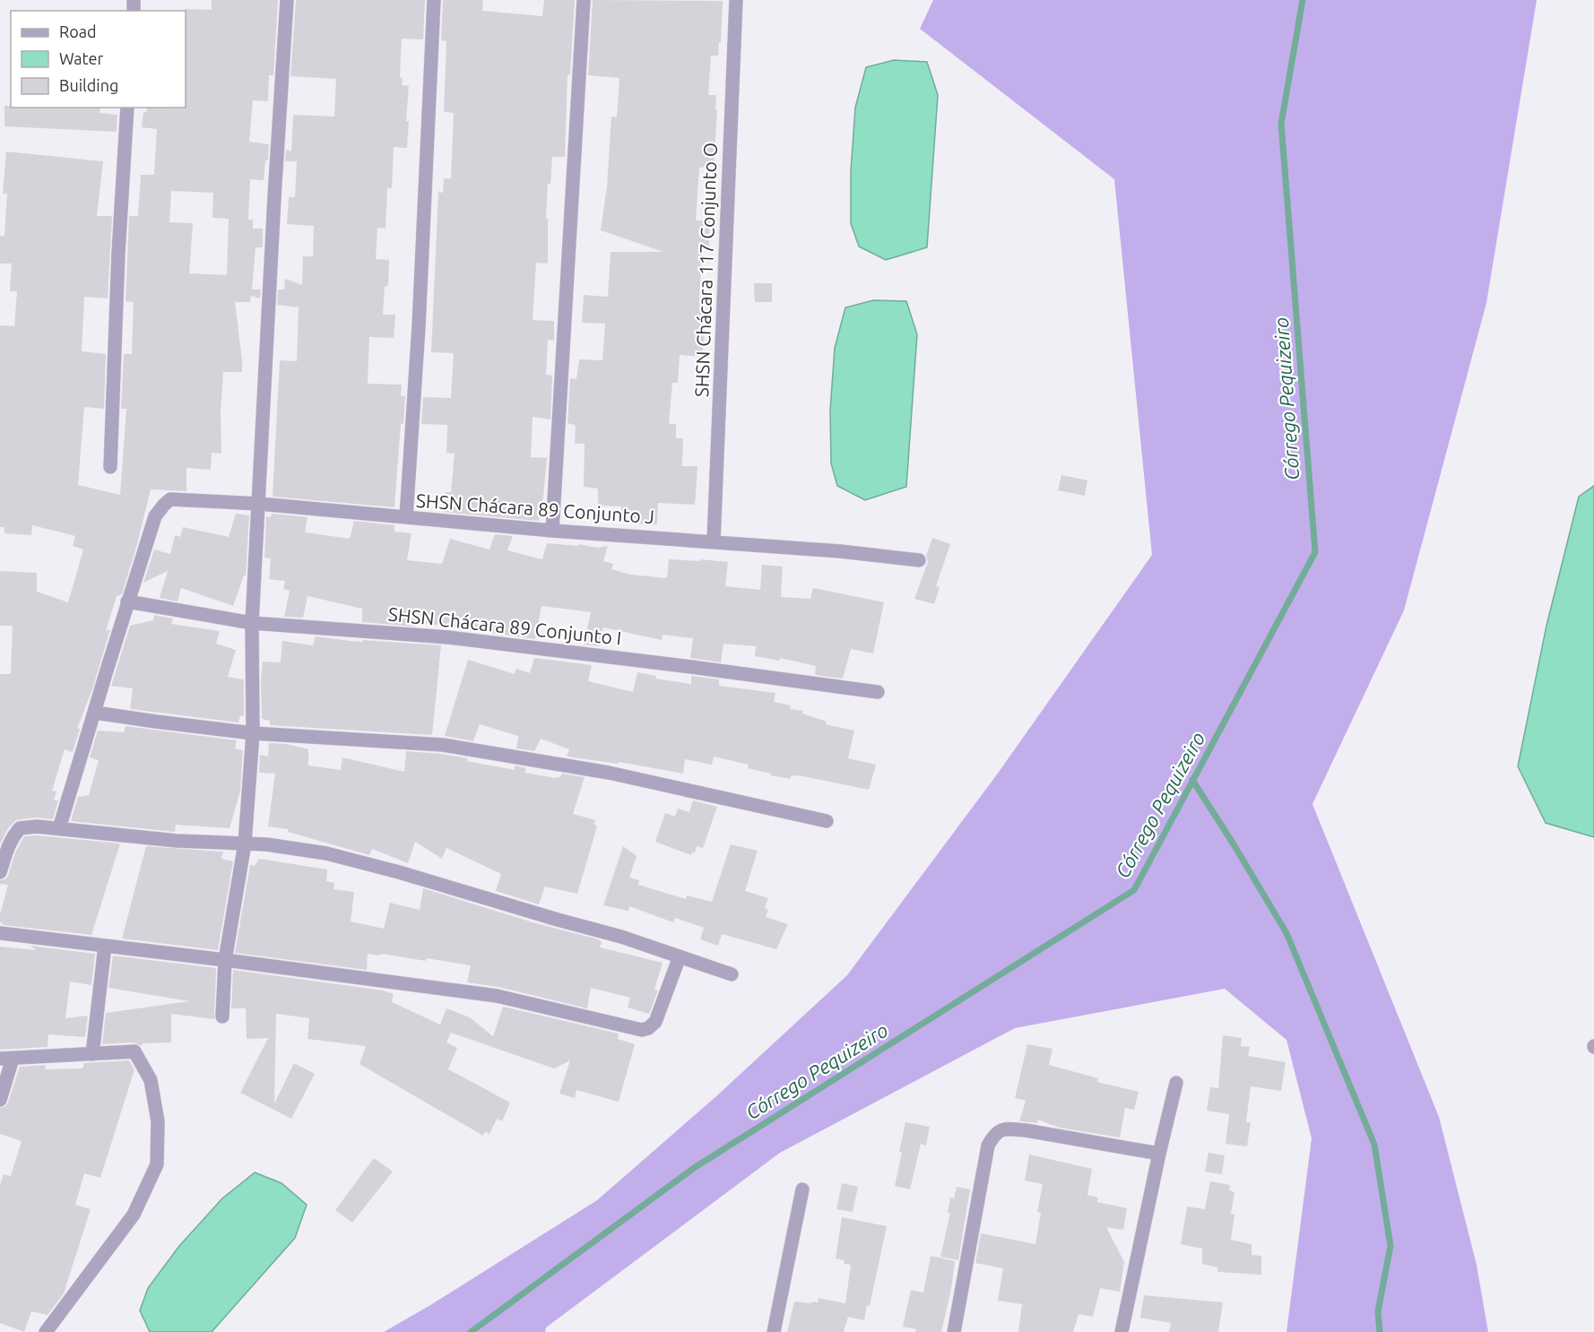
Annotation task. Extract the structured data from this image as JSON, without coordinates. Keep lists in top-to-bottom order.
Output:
{
  "streets": {
    "street": ["SHSN Chácara 117 Conjunto O", "SHSN Chácara 89 Conjunto J", "SHSN Chácara 89 Conjunto I"]
  },
  "crossings": [
    ["SHSN Chácara 117 Conjunto O", "SHSN Chácara 89 Conjunto J"],
    ["SHSN Chácara 89 Conjunto J", "SHSN Chácara 89 Conjunto I"]
  ],
  "water": ["Córrego Pequizeiro"],
  "legend": ["Road", "Water", "Building"]
}
